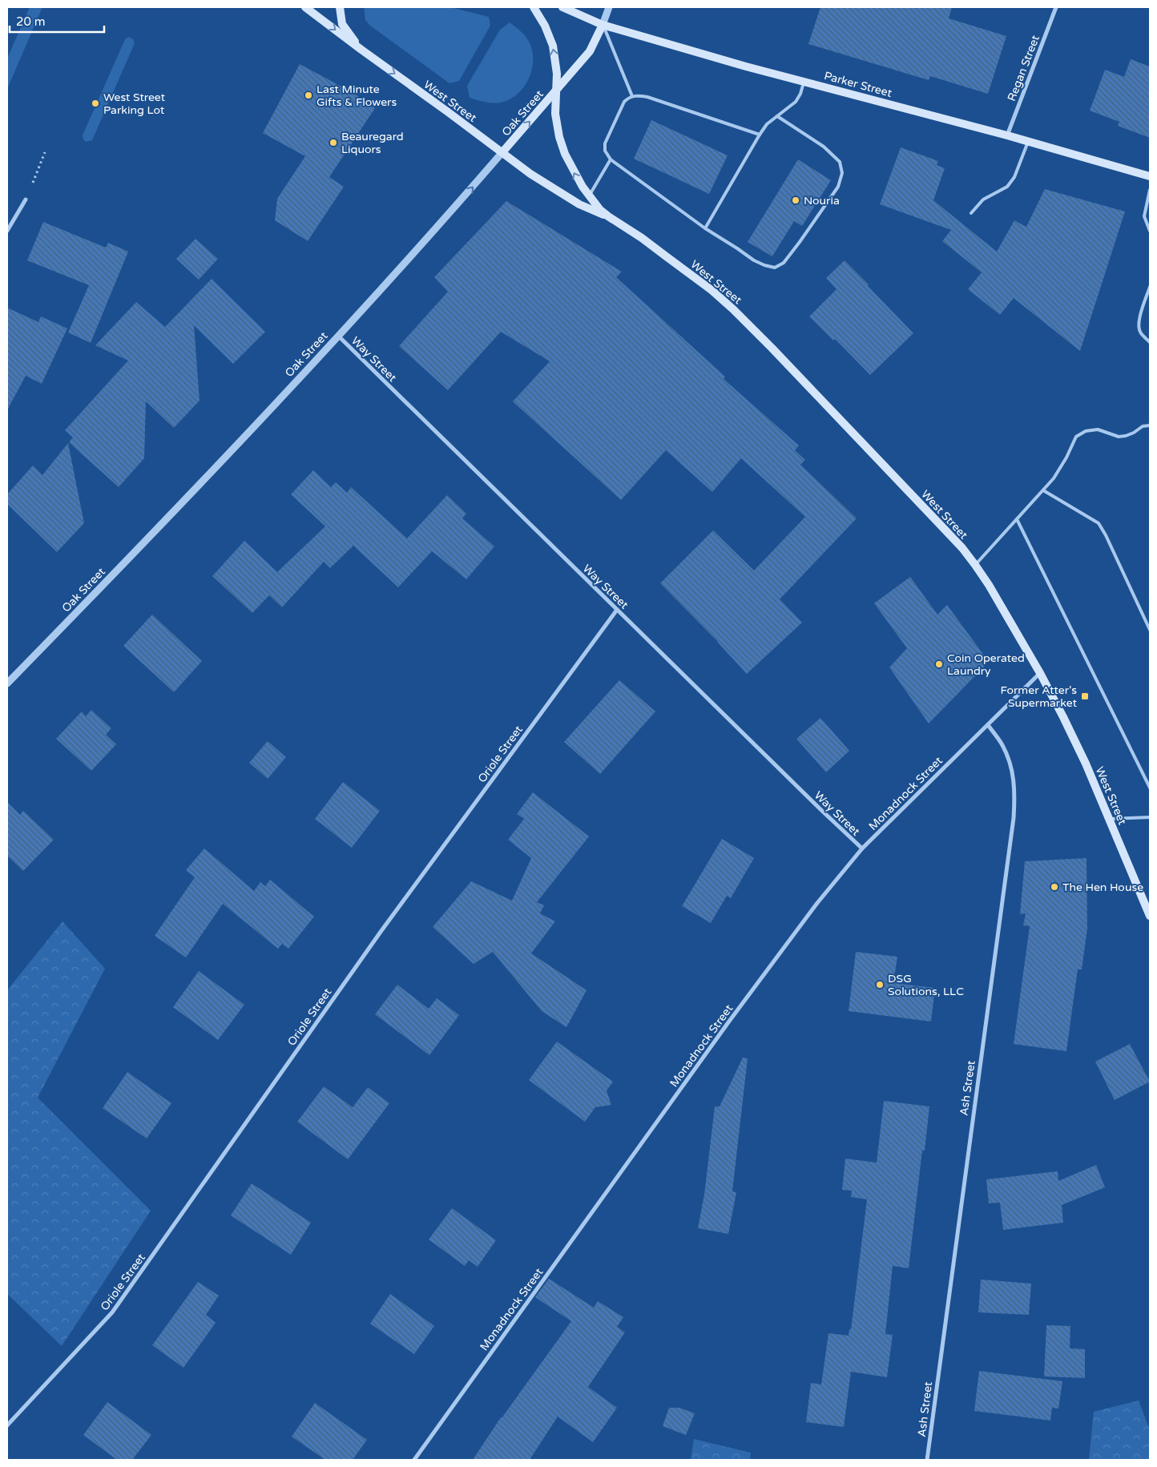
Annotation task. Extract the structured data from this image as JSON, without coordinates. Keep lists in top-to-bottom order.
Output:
{
  "streets": {
    "main road": ["Parker Street", "West Street", "Oak Street"],
    "street": [
      "Regan Street",
      "Way Street",
      "Oriole Street",
      "Monadnock Street",
      "Ash Street"
    ]
  },
  "crossings": [
    ["Regan Street", "Parker Street"],
    ["Parker Street", "Oak Street"],
    ["West Street", "Oak Street"],
    ["West Street", "Monadnock Street"],
    ["Oak Street", "Way Street"],
    ["Way Street", "Oriole Street"],
    ["Way Street", "Monadnock Street"],
    ["Monadnock Street", "Ash Street"]
  ],
  "one_way": ["Oak Street"],
  "places": {
    "other": [
      "Last Minute Gifts & Flowers",
      "West Street Parking Lot",
      "Beauregard Liquors",
      "Nouria",
      "Coin Operated Laundry",
      "The Hen House",
      "DSG Solutions, LLC"
    ],
    "transit": ["Former Atter's Supermarket"]
  },
  "scale_bar": "20 m"
}
